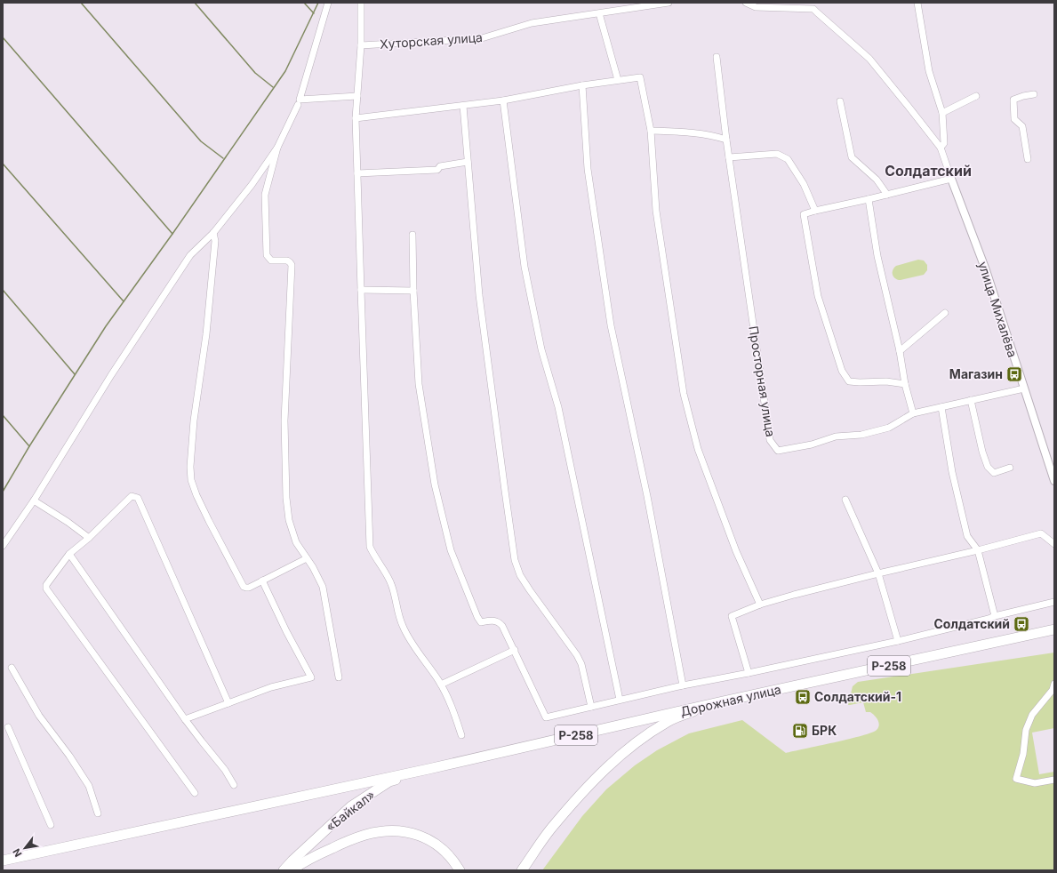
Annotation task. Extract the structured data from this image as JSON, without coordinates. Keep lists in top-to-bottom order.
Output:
{
  "streets": {
    "main road": ["Р-258", "Дорожная улица", "«Байкал»"],
    "street": ["Хуторская улица", "улица Михалёва", "Просторная улица"]
  },
  "crossings": [
    ["улица Михалёва", "Просторная улица"],
    ["Дорожная улица", "«Байкал»"]
  ],
  "districts": ["Солдатский"],
  "places": {
    "bus stop": ["Магазин", "Солдатский", "Солдатский-1"],
    "fuel station": ["БРК"]
  },
  "north": "bottom left"
}
